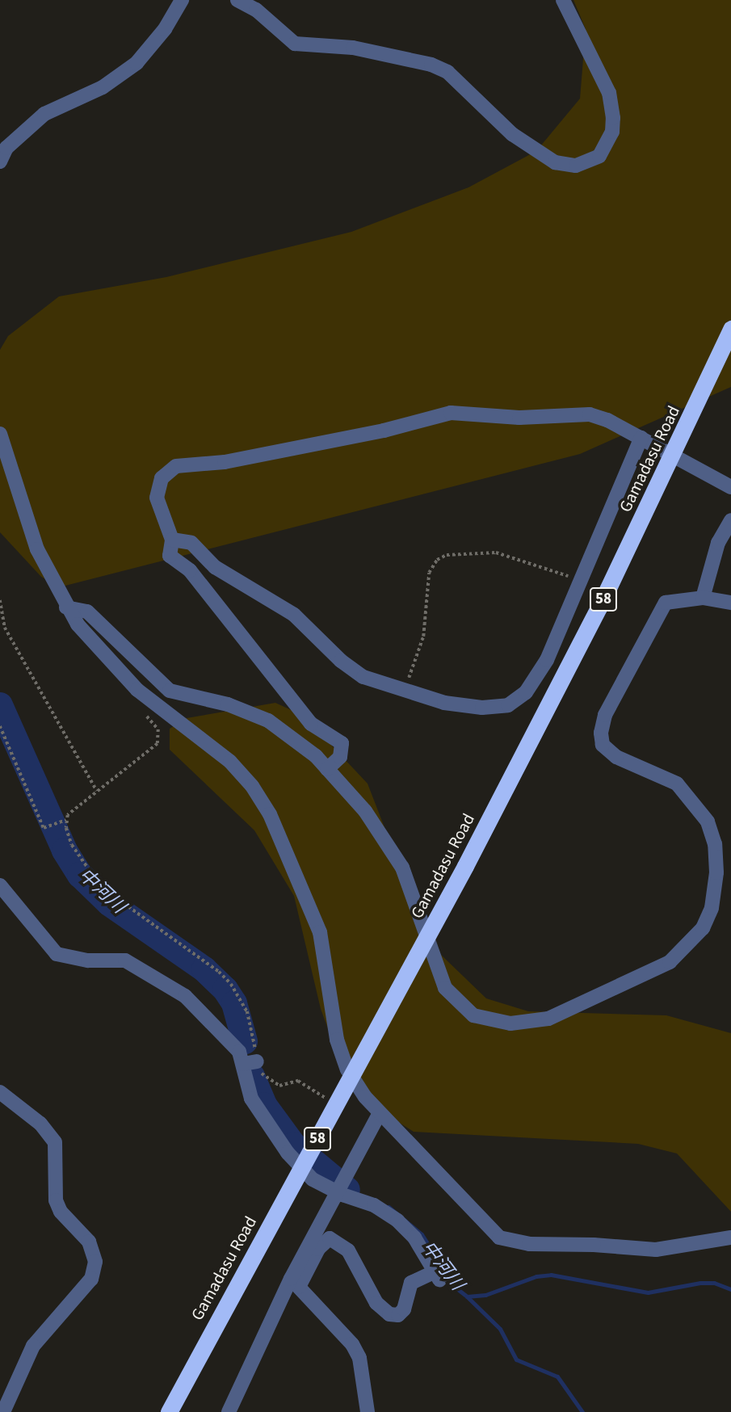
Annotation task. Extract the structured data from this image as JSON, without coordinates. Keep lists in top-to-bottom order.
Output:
{
  "streets": {
    "highway": ["Gamadasu Road", "58"]
  },
  "water": ["中河川"]
}
